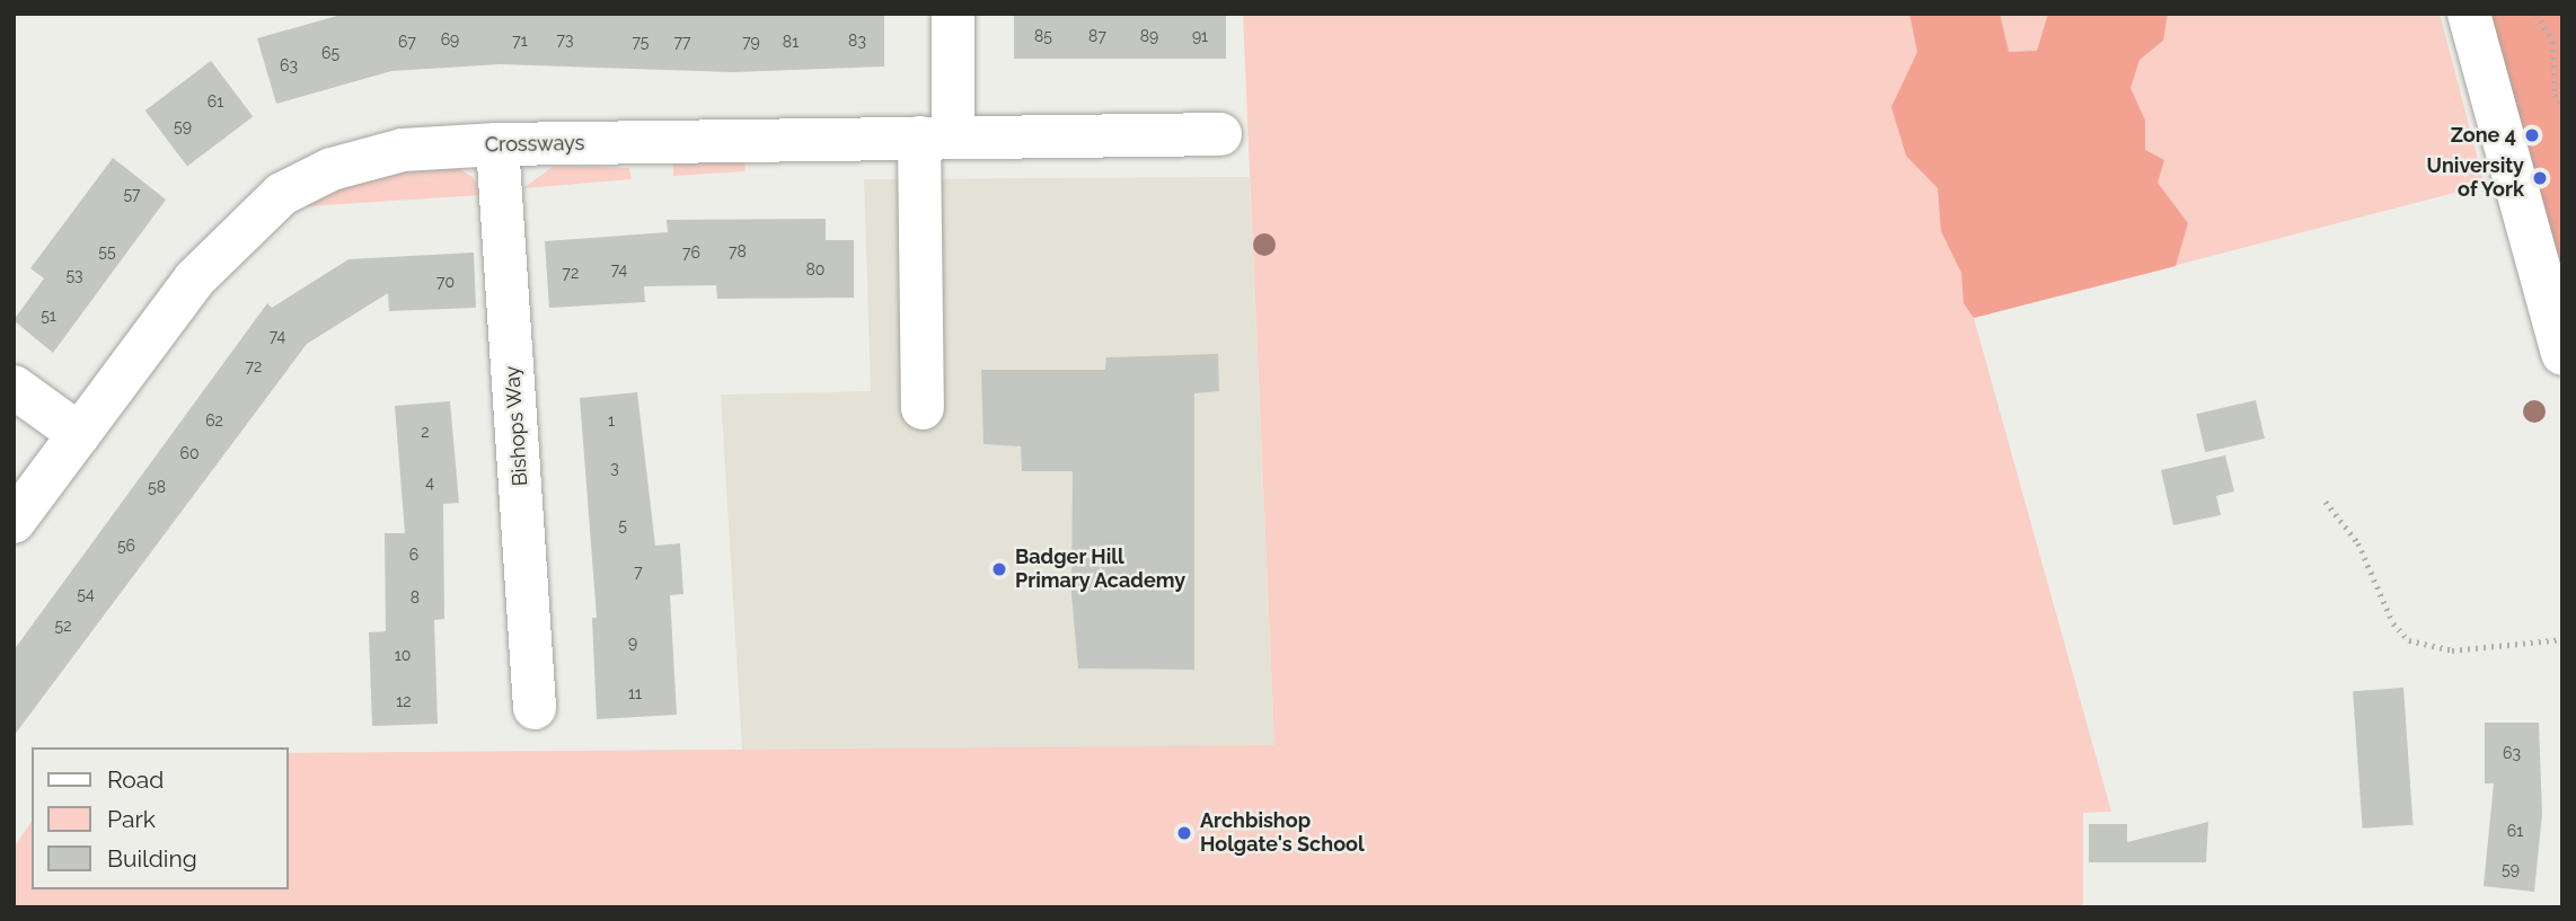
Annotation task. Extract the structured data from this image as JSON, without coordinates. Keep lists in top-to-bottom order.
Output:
{
  "streets": {
    "street": ["Crossways", "Bishops Way"]
  },
  "crossings": [
    ["Crossways", "Bishops Way"]
  ],
  "places": [
    "Zone 4",
    "University of York",
    "Badger Hill Primary Academy",
    "Archbishop Holgate's School"
  ],
  "house_numbers": [
    "85",
    "87",
    "89",
    "91",
    "69",
    "73",
    "71",
    "83",
    "67",
    "75",
    "77",
    "79",
    "81",
    "65",
    "63",
    "61",
    "59",
    "57",
    "55",
    "78",
    "76",
    "74",
    "80",
    "72",
    "53",
    "70",
    "51",
    "74",
    "72",
    "62",
    "1",
    "2",
    "60",
    "3",
    "4",
    "58",
    "5",
    "56",
    "6",
    "7",
    "54",
    "8",
    "52",
    "9",
    "10",
    "11",
    "12",
    "63",
    "61",
    "59"
  ],
  "legend": ["Road", "Park", "Building"]
}
